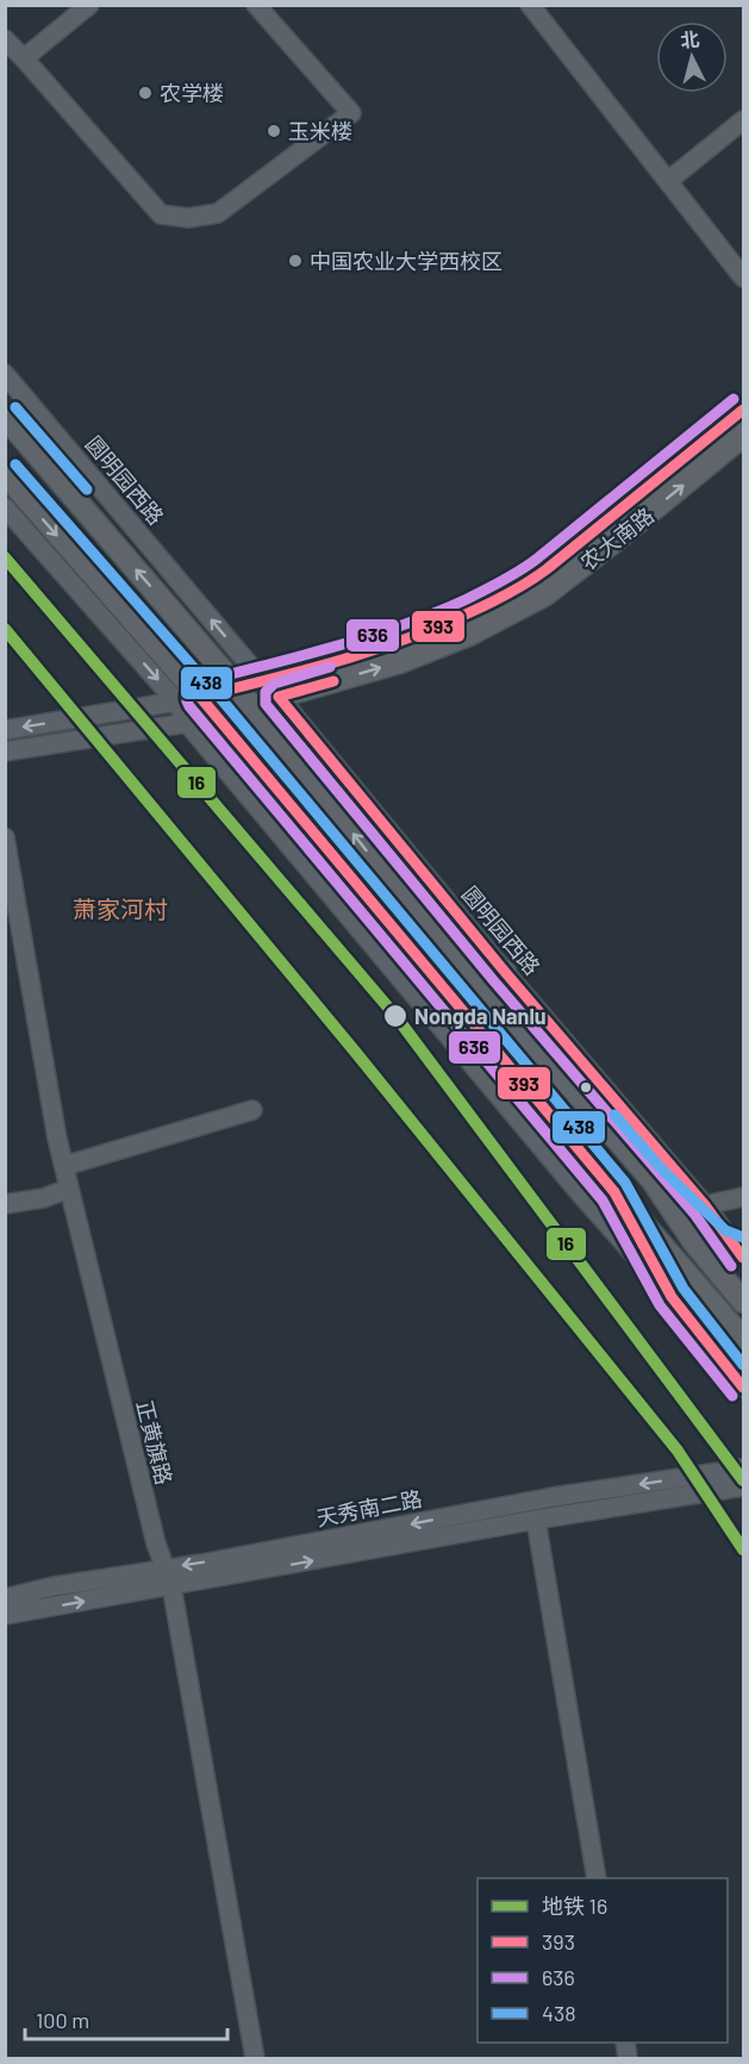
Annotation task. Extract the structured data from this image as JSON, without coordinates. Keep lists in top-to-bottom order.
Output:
{
  "streets": {
    "main road": ["农大南路"],
    "street": ["圆明园西路", "正黄旗路", "天秀南二路"]
  },
  "crossings": [
    ["圆明园西路", "农大南路"],
    ["正黄旗路", "天秀南二路"]
  ],
  "districts": ["萧家河村"],
  "places": [
    "农学楼",
    "玉米楼",
    "中国农业大学西校区",
    "Nongda Nanlu"
  ],
  "lines": [
    "transit line 636",
    "transit line 438",
    "transit line 393",
    "metro line 16"
  ],
  "legend": [
    "地铁 16",
    "393",
    "636",
    "438"
  ],
  "scale_bar": "100 m",
  "north": "top"
}
